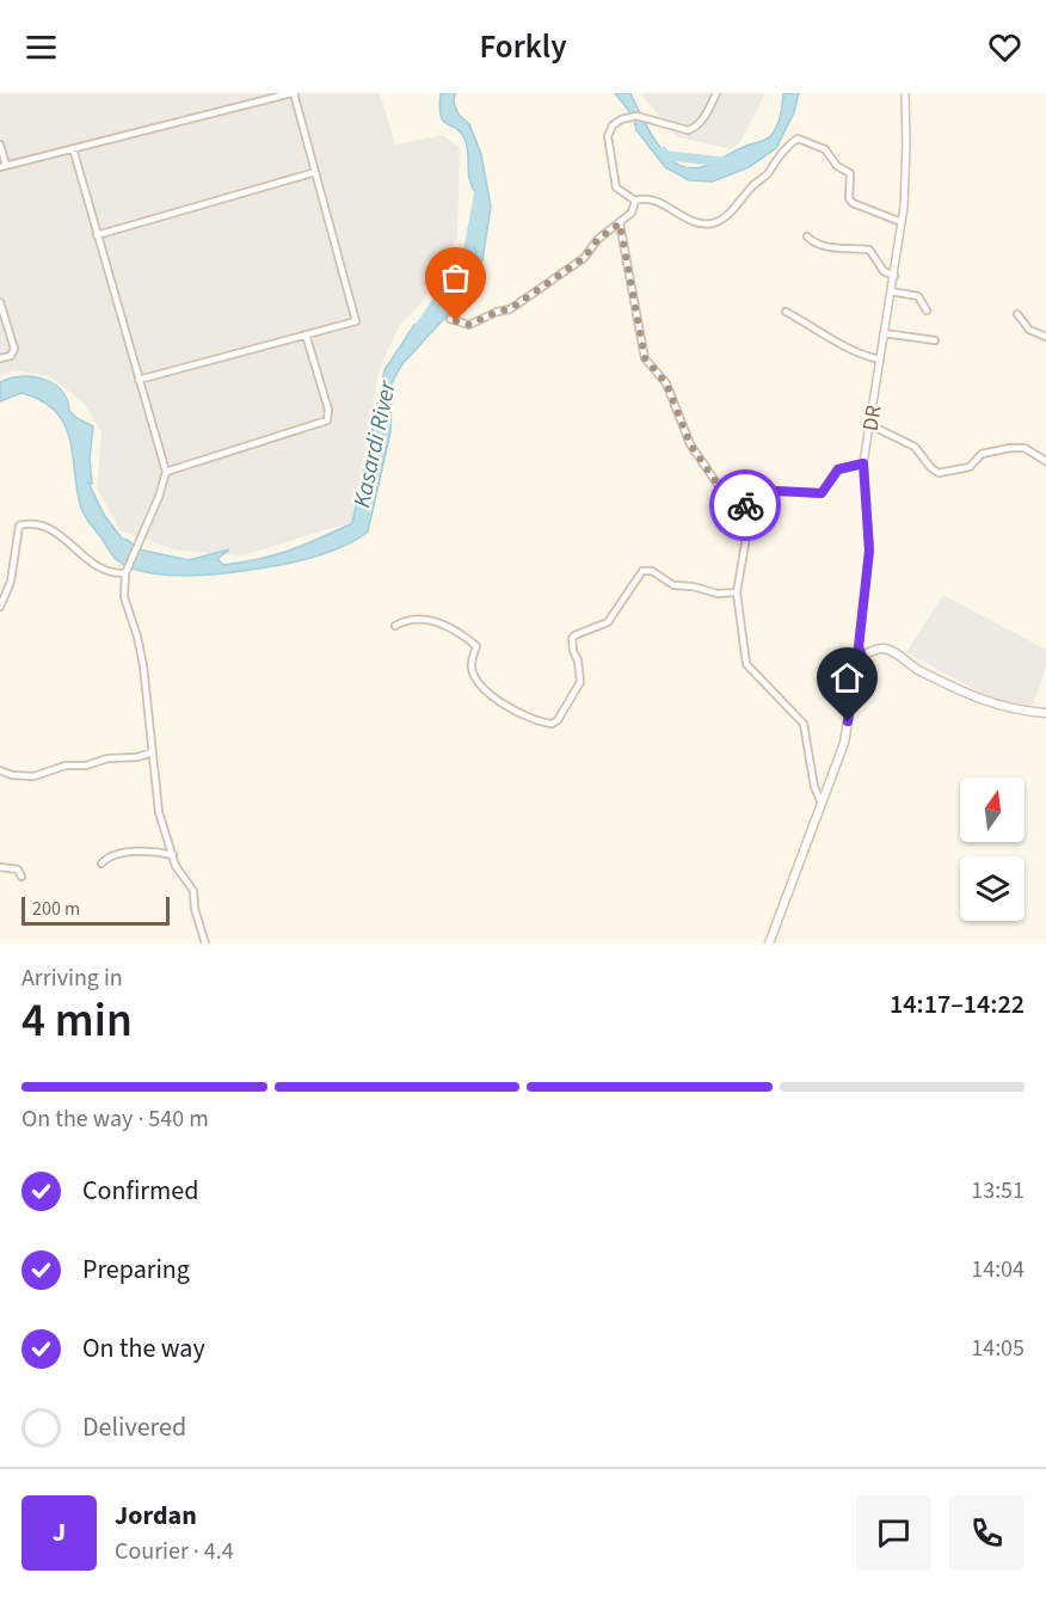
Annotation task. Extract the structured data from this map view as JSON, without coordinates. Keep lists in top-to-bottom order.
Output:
{
  "streets": {
    "main road": ["DR"]
  },
  "water": ["Kasardi River"],
  "scale_bar": "200 m",
  "north": "top",
  "page": {
    "header": "Forkly",
    "scale": "200 m",
    "heading": ["4 min", "Arriving in", "14:17–14:22"],
    "panel": ["Jordan", "Courier · 4.4"],
    "bar": "On the way · 540 m",
    "list": [
      ["Confirmed", "13:51"],
      ["Preparing", "14:04"],
      ["On the way", "14:05"],
      "Delivered"
    ],
    "round": "J"
  }
}
